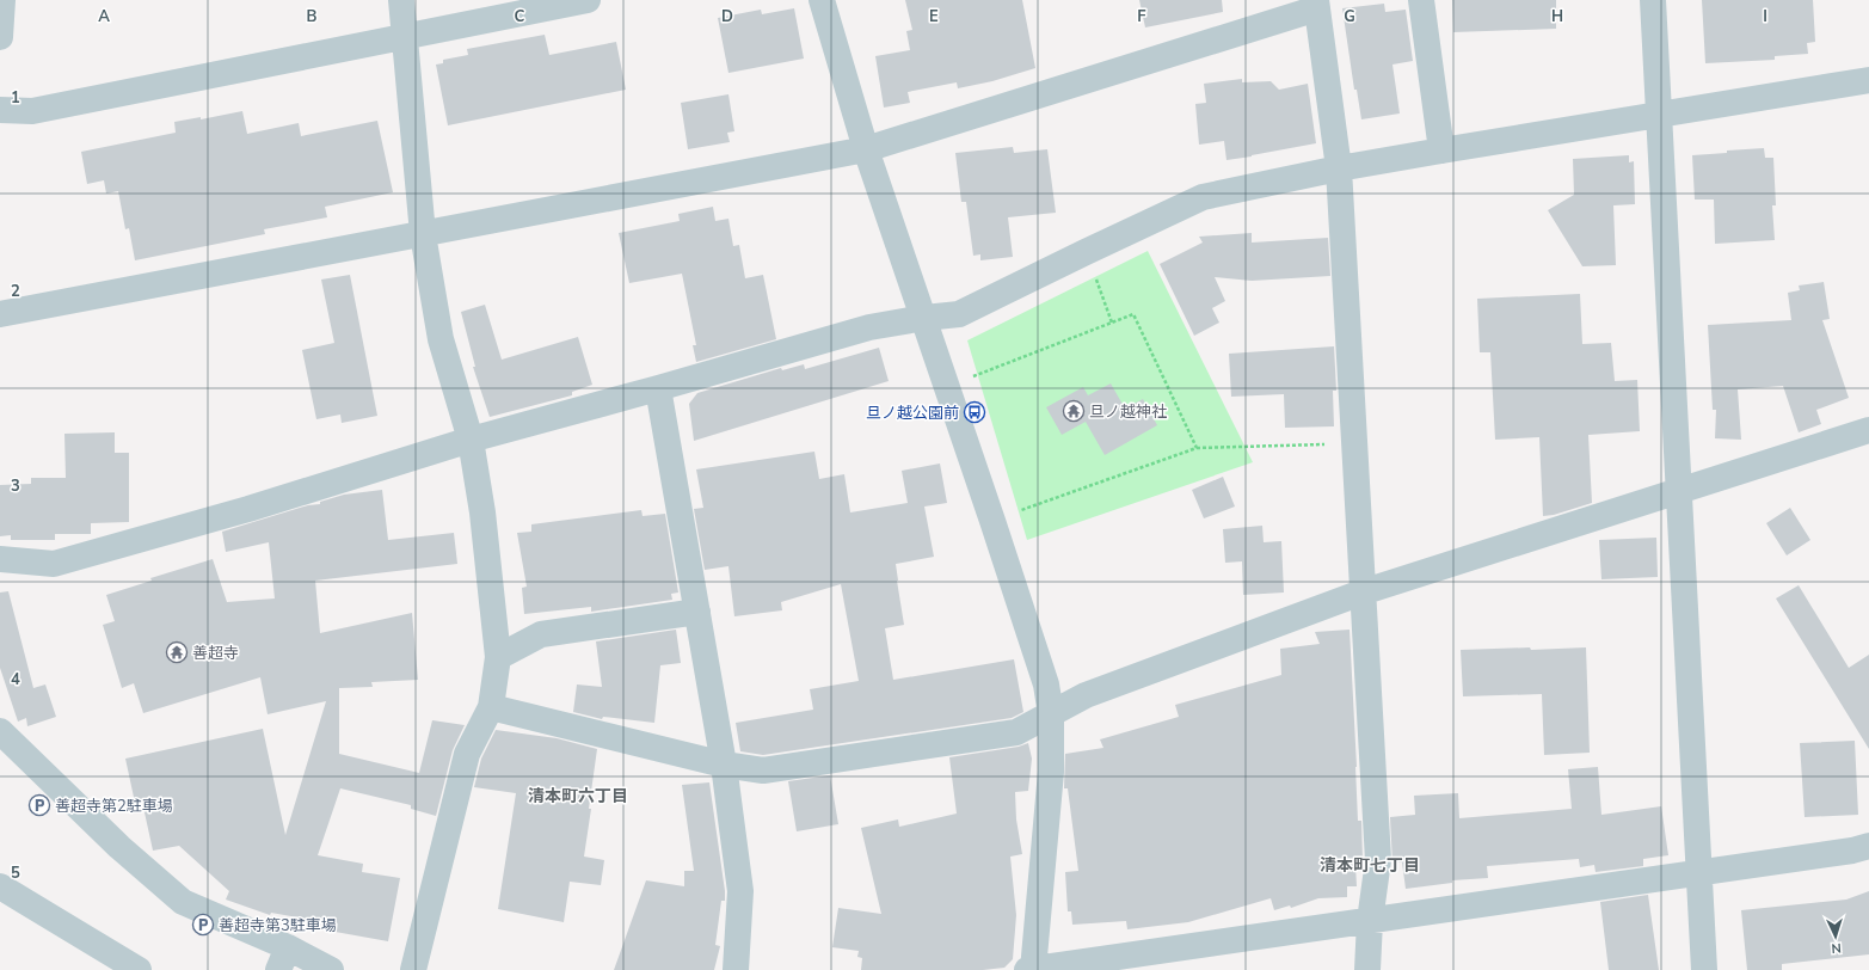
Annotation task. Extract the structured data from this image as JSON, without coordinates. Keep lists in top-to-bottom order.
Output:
{
  "districts": ["清本町六丁目", "清本町七丁目"],
  "places": {
    "temple": ["旦ノ越神社", "善超寺"],
    "bus stop": ["旦ノ越公園前"],
    "parking": ["善超寺第2駐車場", "善超寺第3駐車場"]
  },
  "north": "bottom",
  "grid": {
    "columns": [
      "A",
      "B",
      "C",
      "D",
      "E",
      "F",
      "G",
      "H",
      "I"
    ],
    "rows": [
      "1",
      "2",
      "3",
      "4",
      "5"
    ]
  }
}
